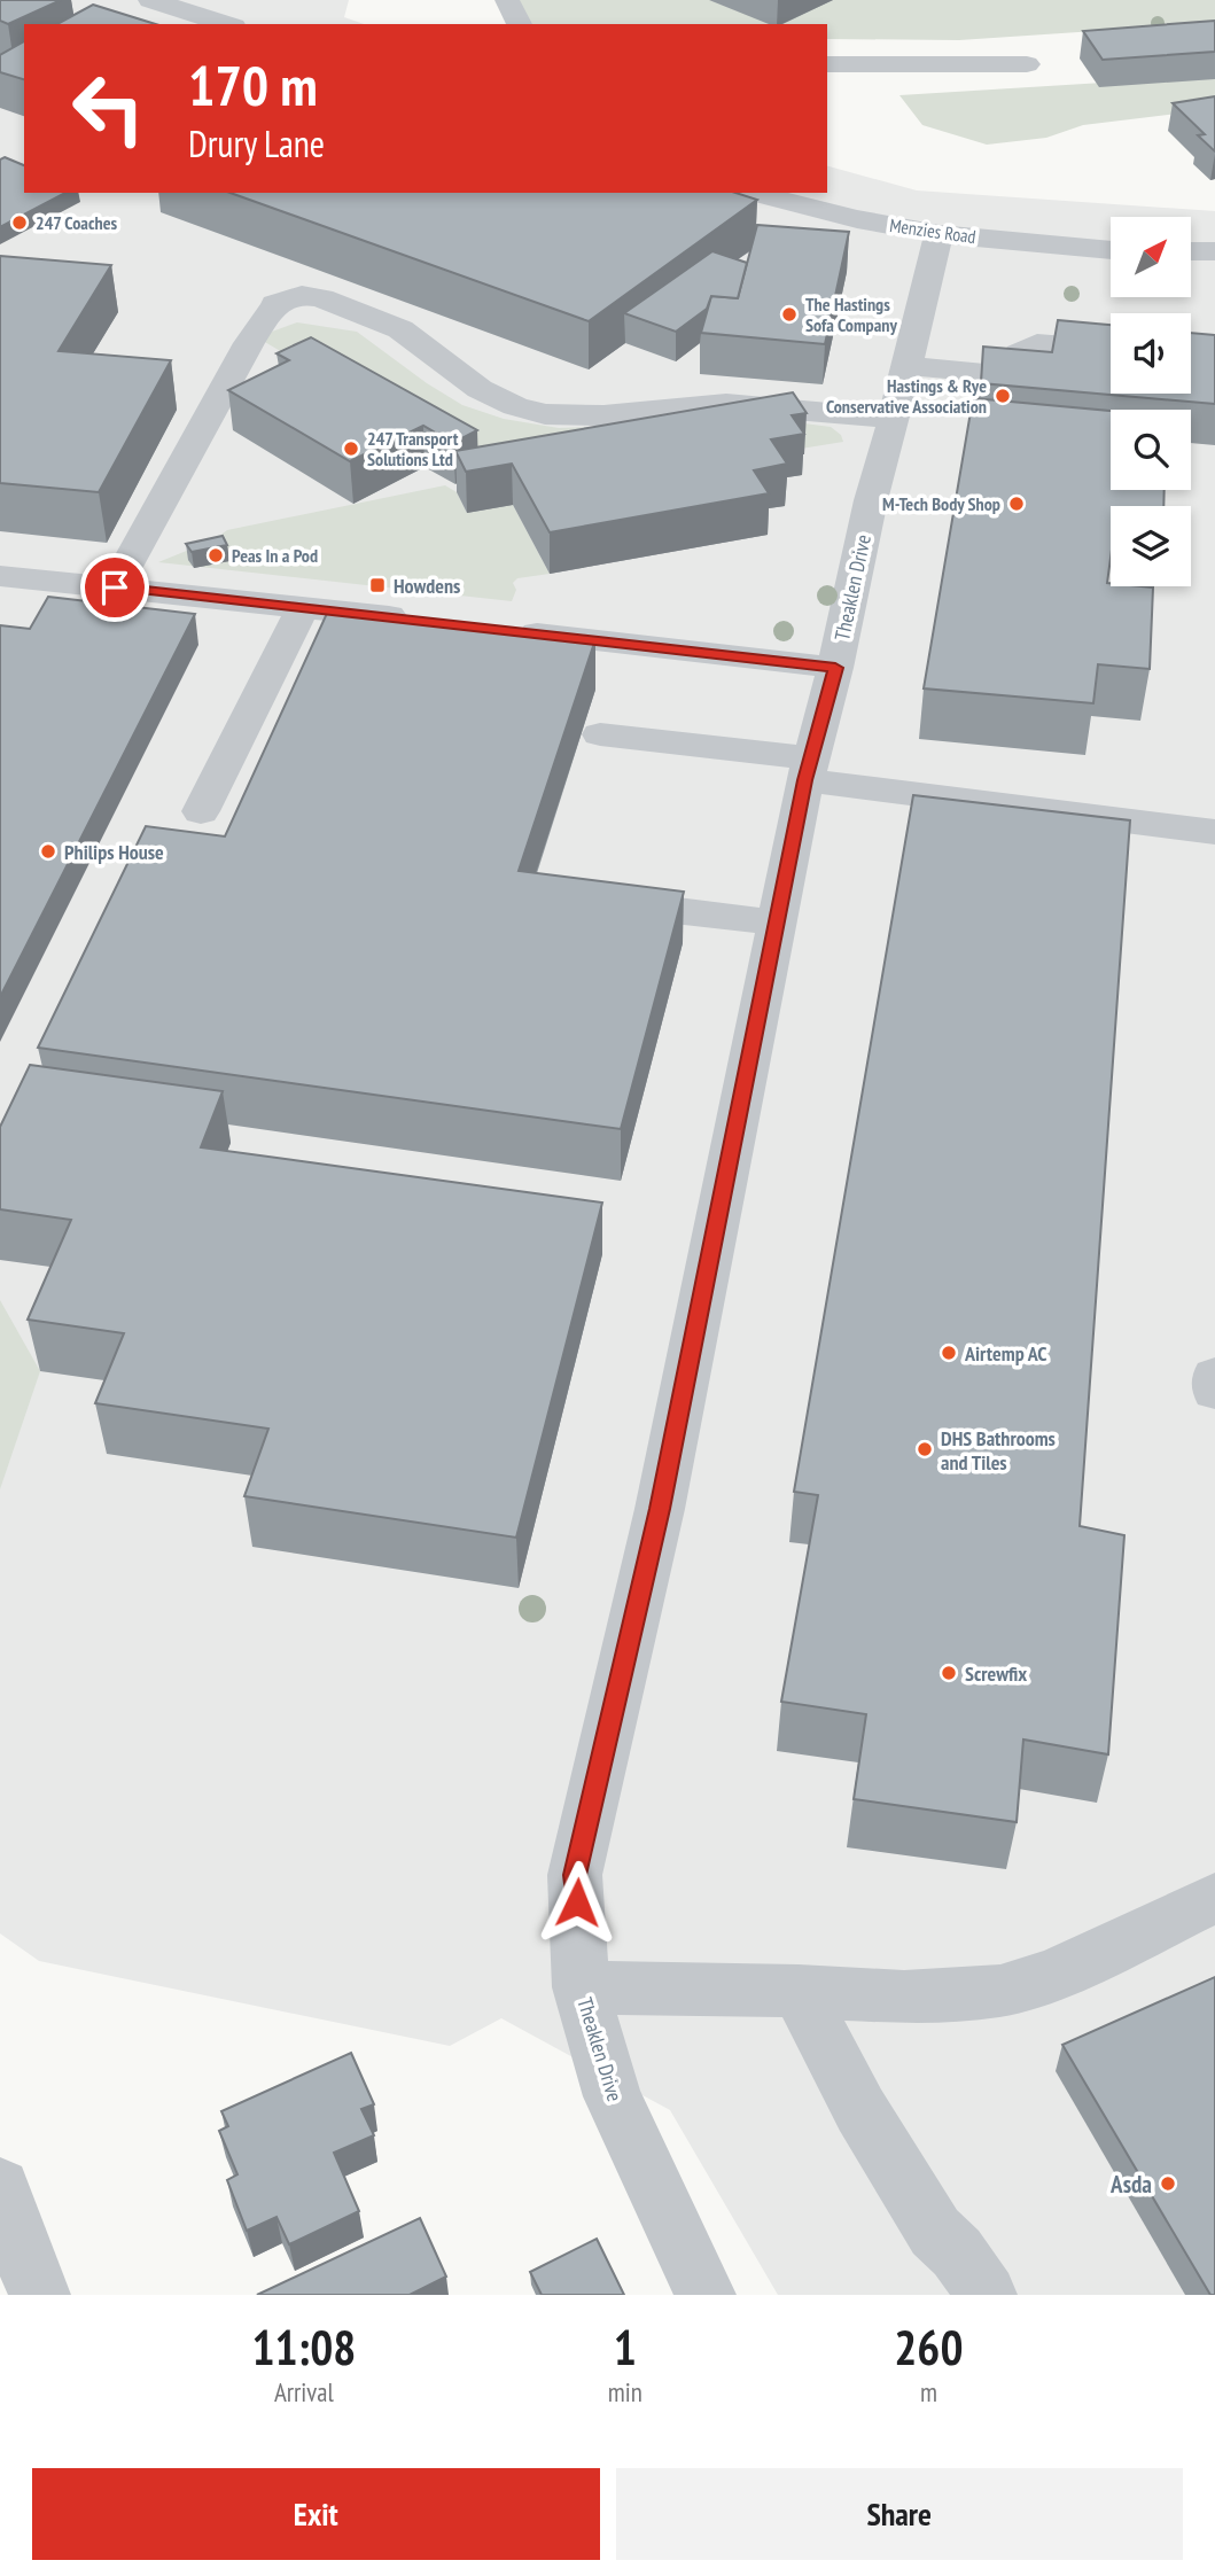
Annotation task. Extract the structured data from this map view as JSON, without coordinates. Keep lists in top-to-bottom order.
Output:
{
  "streets": {
    "street": ["Menzies Road", "Theaklen Drive"]
  },
  "crossings": [
    ["Menzies Road", "Theaklen Drive"]
  ],
  "places": {
    "other": [
      "247 Coaches",
      "The Hastings Sofa Company",
      "Hastings & Rye Conservative Association",
      "247 Transport Solutions Ltd",
      "M-Tech Body Shop",
      "Peas In a Pod",
      "Philips House",
      "Airtemp AC",
      "DHS Bathrooms and Tiles",
      "Screwfix",
      "Asda"
    ],
    "transit": ["Howdens"]
  },
  "north": "top right",
  "page": {
    "turn": ["170 m", "Drury Lane"],
    "eta": [
      "11:08",
      "Arrival",
      "1",
      "min",
      "260",
      "m"
    ],
    "buttons": ["Exit", "Share"]
  }
}
